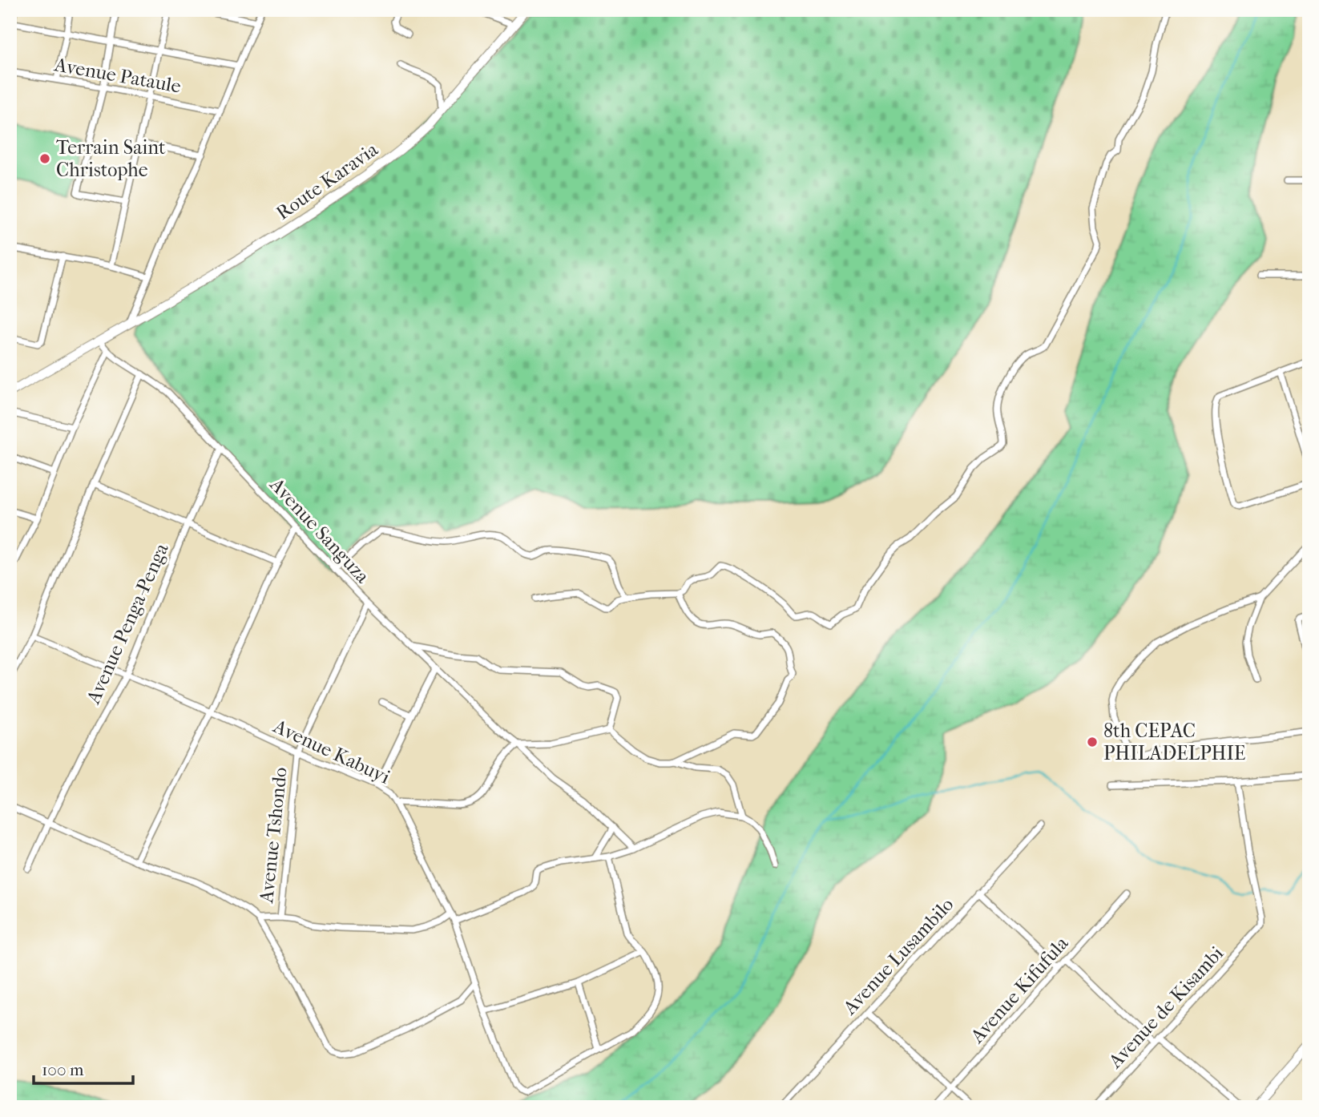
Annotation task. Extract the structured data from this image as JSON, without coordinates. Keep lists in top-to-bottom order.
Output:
{
  "streets": {
    "street": [
      "Avenue Pataule",
      "Route Karavia",
      "Avenue Sanguza",
      "Avenue Penga-Penga",
      "Avenue Kabuyi",
      "Avenue Tshondo",
      "Avenue Lusambilo",
      "Avenue Kifufula",
      "Avenue de Kisambi"
    ]
  },
  "crossings": [
    ["Route Karavia", "Avenue Sanguza"],
    ["Avenue Sanguza", "Avenue Penga-Penga"],
    ["Avenue Sanguza", "Avenue Tshondo"],
    ["Avenue Penga-Penga", "Avenue Kabuyi"],
    ["Avenue Kabuyi", "Avenue Tshondo"]
  ],
  "places": ["Terrain Saint Christophe", "8th CEPAC PHILADELPHIE"],
  "scale_bar": "100 m"
}
